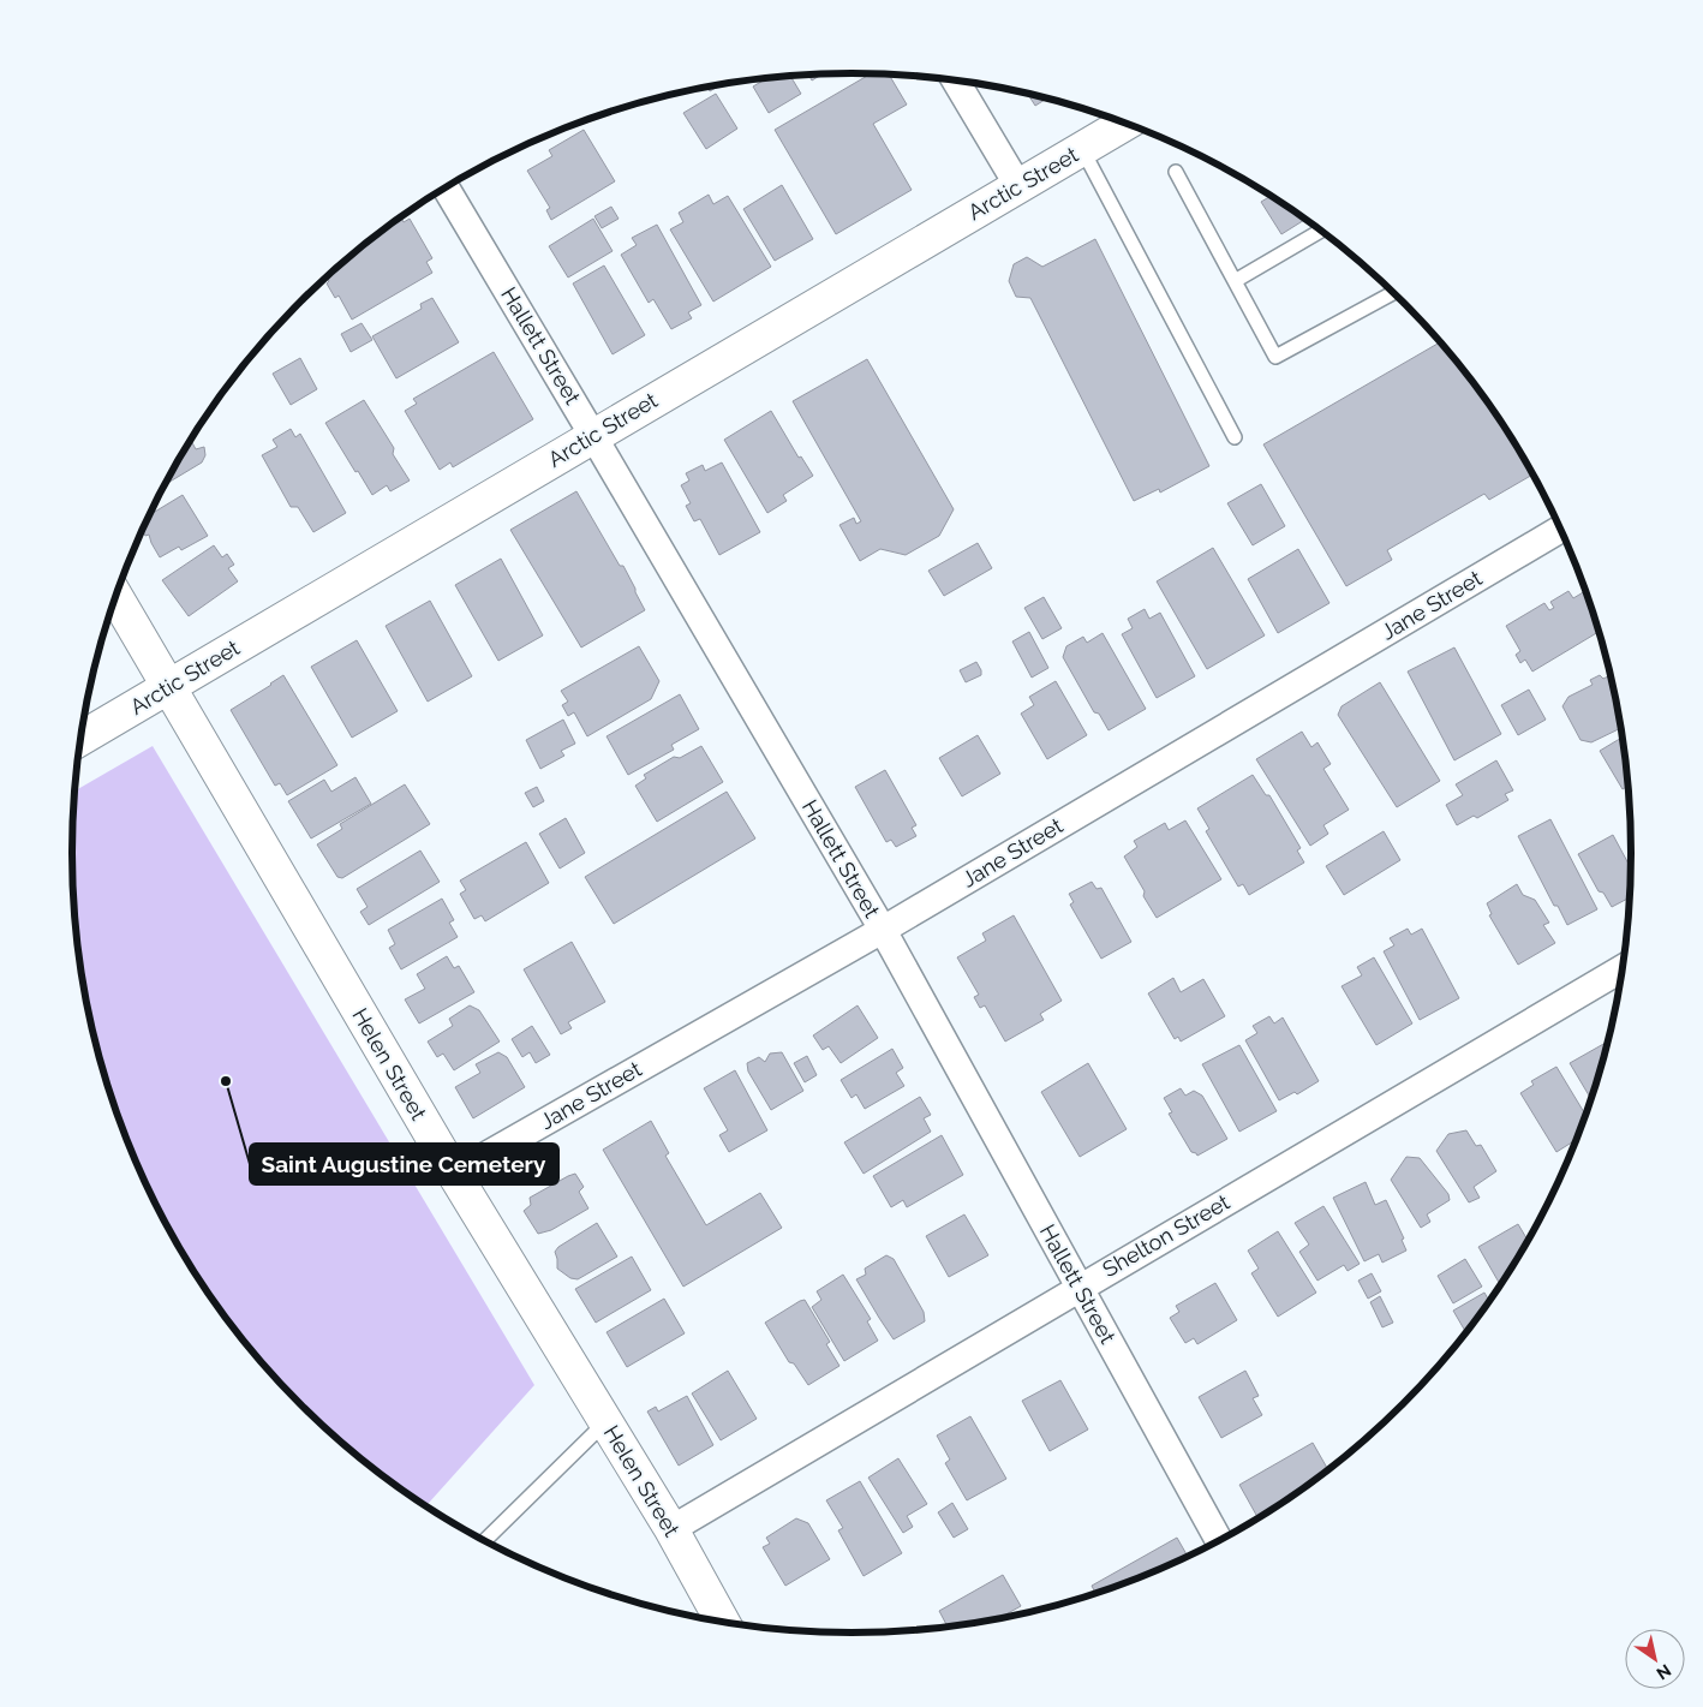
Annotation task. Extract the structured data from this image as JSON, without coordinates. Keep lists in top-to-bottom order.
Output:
{
  "streets": {
    "main road": ["Arctic Street", "Helen Street"],
    "street": ["Hallett Street", "Jane Street", "Shelton Street"]
  },
  "crossings": [
    ["Arctic Street", "Hallett Street"],
    ["Arctic Street", "Helen Street"],
    ["Hallett Street", "Jane Street"],
    ["Hallett Street", "Shelton Street"],
    ["Jane Street", "Helen Street"],
    ["Helen Street", "Shelton Street"]
  ],
  "places": ["Saint Augustine Cemetery"],
  "north": "bottom right"
}
